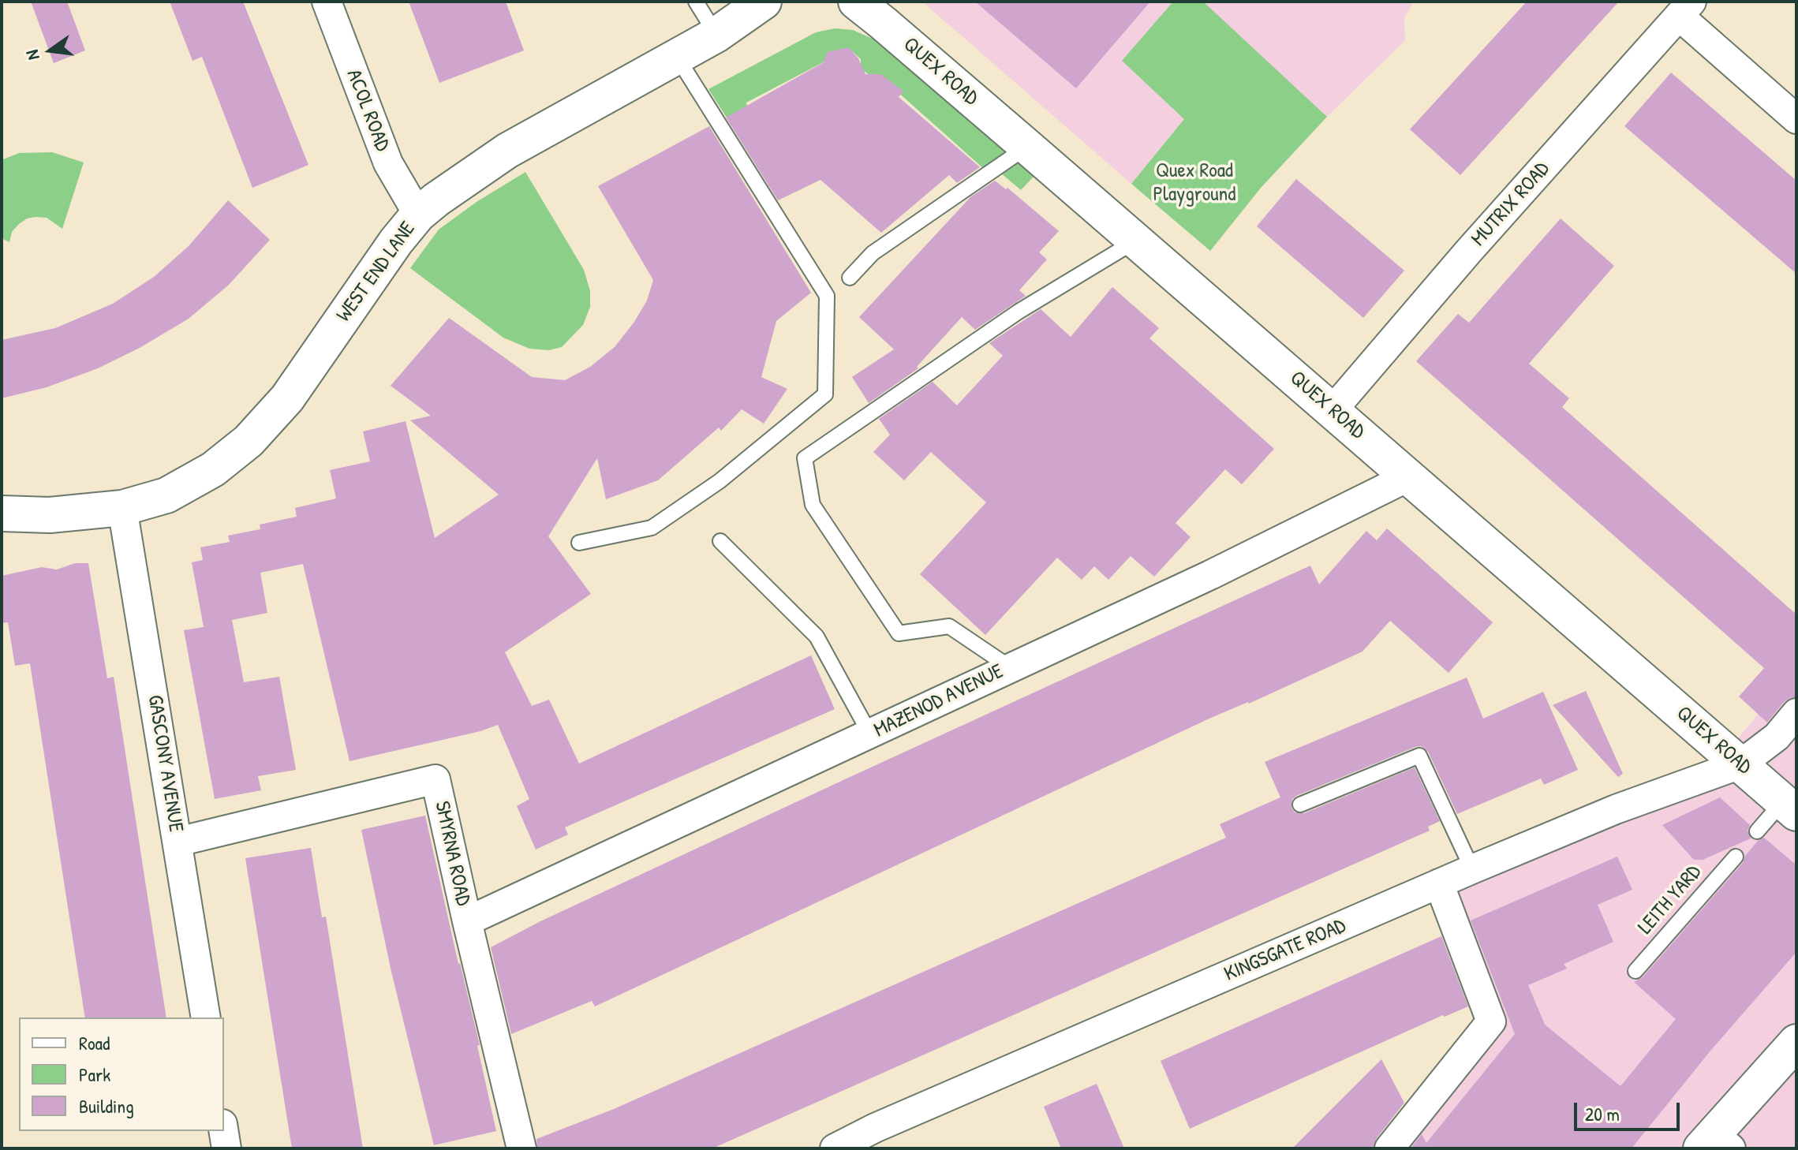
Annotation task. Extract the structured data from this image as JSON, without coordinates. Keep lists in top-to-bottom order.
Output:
{
  "streets": {
    "main road": ["QUEX ROAD", "WEST END LANE"],
    "street": [
      "ACOL ROAD",
      "MUTRIX ROAD",
      "MAZENOD AVENUE",
      "GASCONY AVENUE",
      "SMYRNA ROAD",
      "KINGSGATE ROAD"
    ],
    "lane": ["LEITH YARD"]
  },
  "crossings": [
    ["QUEX ROAD", "MUTRIX ROAD"],
    ["QUEX ROAD", "MAZENOD AVENUE"],
    ["QUEX ROAD", "KINGSGATE ROAD"],
    ["ACOL ROAD", "WEST END LANE"],
    ["WEST END LANE", "GASCONY AVENUE"],
    ["MAZENOD AVENUE", "SMYRNA ROAD"],
    ["GASCONY AVENUE", "SMYRNA ROAD"]
  ],
  "parks": ["Quex Road Playground"],
  "legend": ["Road", "Park", "Building"],
  "scale_bar": "20 m",
  "north": "left"
}
